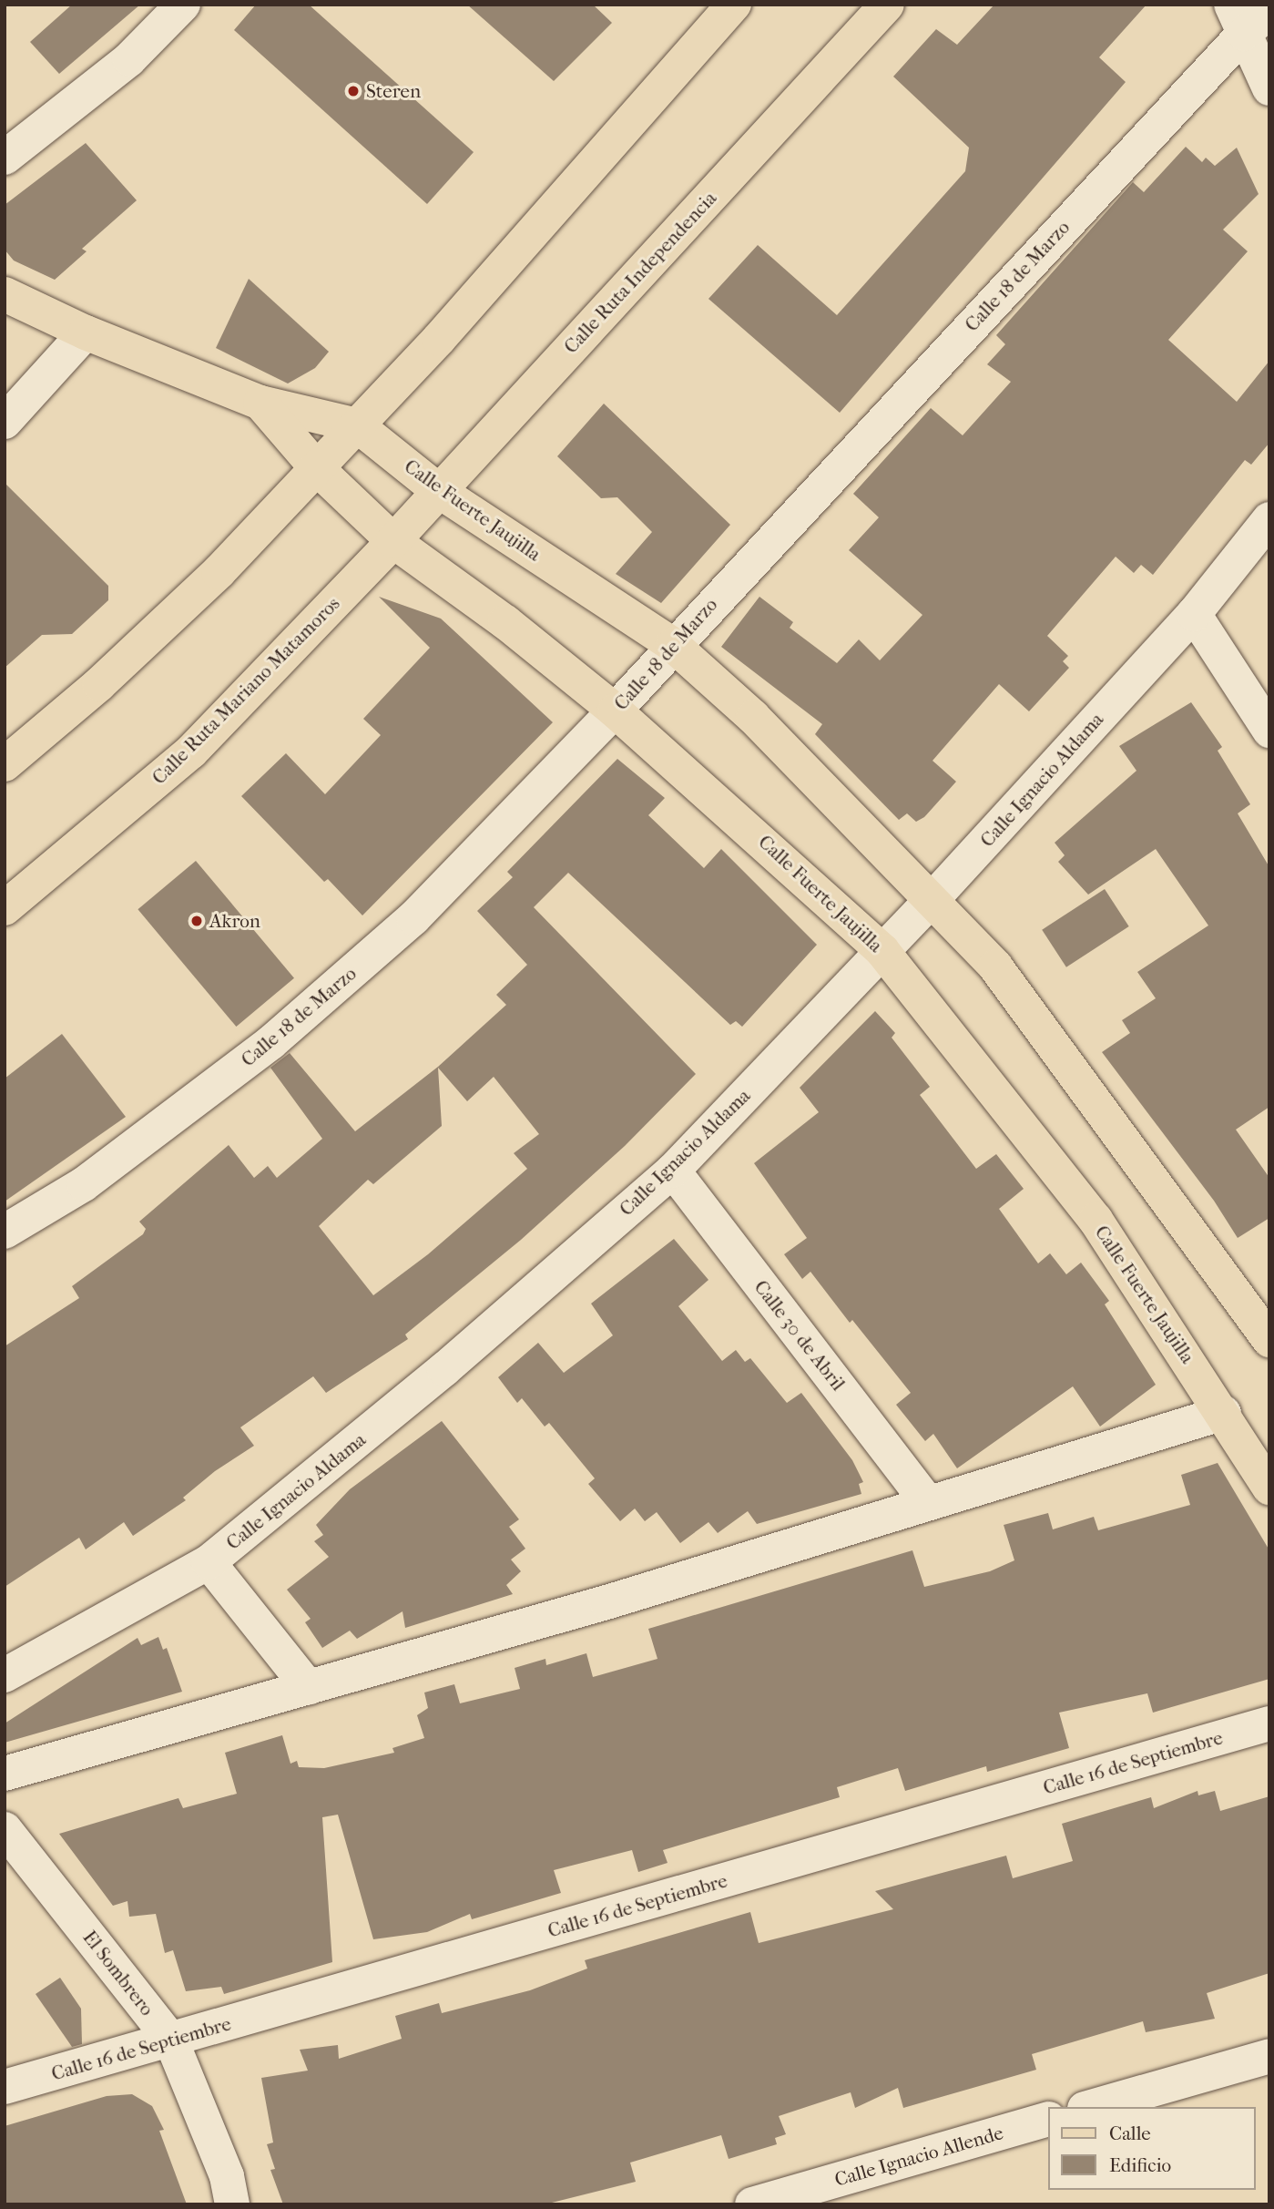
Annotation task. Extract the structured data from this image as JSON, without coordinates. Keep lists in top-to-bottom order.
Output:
{
  "streets": {
    "main road": ["Calle Ruta Independencia", "Calle Fuerte Jaujilla", "Calle Ruta Mariano Matamoros"],
    "street": [
      "Calle 18 de Marzo",
      "Calle Ignacio Aldama",
      "Calle 30 de Abril",
      "Calle 16 de Septiembre",
      "El Sombrero",
      "Calle Ignacio Allende"
    ]
  },
  "crossings": [
    ["Calle Ruta Independencia", "Calle Fuerte Jaujilla"],
    ["Calle Ruta Independencia", "Calle Ruta Mariano Matamoros"],
    ["Calle 18 de Marzo", "Calle Fuerte Jaujilla"],
    ["Calle Fuerte Jaujilla", "Calle Ruta Mariano Matamoros"],
    ["Calle Fuerte Jaujilla", "Calle Ignacio Aldama"],
    ["Calle Ignacio Aldama", "Calle 30 de Abril"],
    ["Calle 16 de Septiembre", "El Sombrero"]
  ],
  "places": ["Steren", "Akron"],
  "legend": ["Calle", "Edificio"]
}
